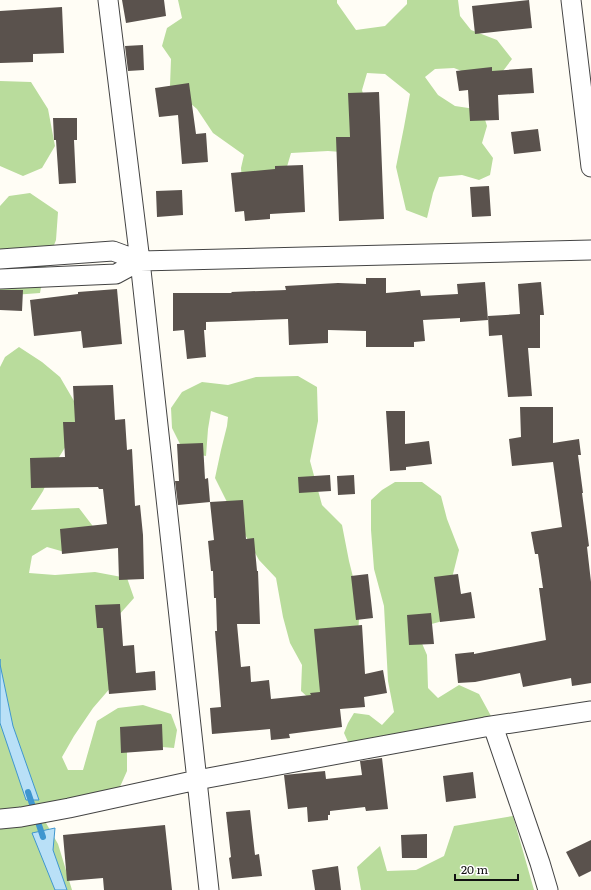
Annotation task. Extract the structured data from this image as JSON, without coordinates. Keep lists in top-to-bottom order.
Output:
{
  "scale_bar": "20 m"
}
